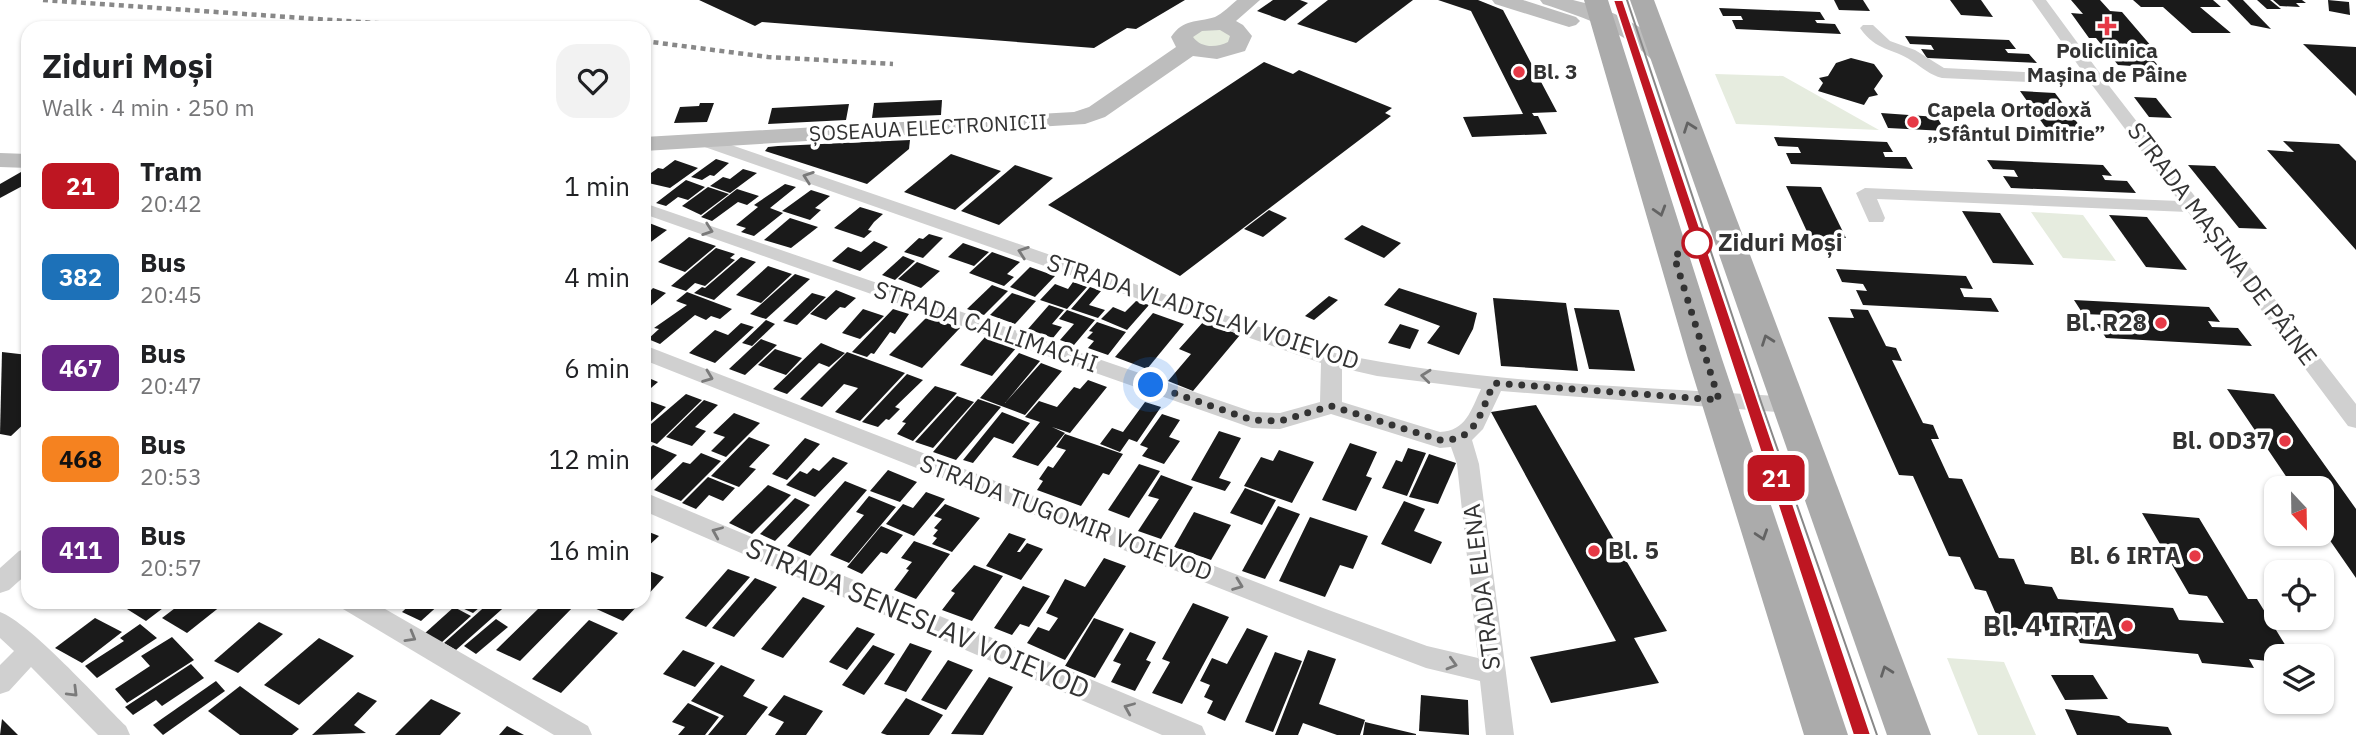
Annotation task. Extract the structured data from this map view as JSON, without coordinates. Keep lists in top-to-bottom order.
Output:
{
  "streets": {
    "street": [
      "ȘOSEAUA ELECTRONICII",
      "STRADA MAȘINA DE PÂINE",
      "STRADA VLADISLAV VOIEVOD",
      "STRADA CALLIMACHI",
      "STRADA TUGOMIR VOIEVOD",
      "STRADA ELENA",
      "STRADA SENESLAV VOIEVOD"
    ]
  },
  "crossings": [
    ["ȘOSEAUA ELECTRONICII", "STRADA VLADISLAV VOIEVOD"],
    ["STRADA TUGOMIR VOIEVOD", "STRADA ELENA"]
  ],
  "one_way": [
    "STRADA VLADISLAV VOIEVOD",
    "STRADA CALLIMACHI",
    "STRADA TUGOMIR VOIEVOD",
    "STRADA SENESLAV VOIEVOD"
  ],
  "places": {
    "health": ["Policlinica Mașina de Pâine"],
    "other": [
      "Bl. 3",
      "Capela Ortodoxă „Sfântul Dimitrie”",
      "Ziduri Moși",
      "Bl. R28",
      "Bl. OD37",
      "Bl. 5",
      "Bl. 6 IRTA",
      "Bl. 4 IRTA"
    ]
  },
  "lines": ["tram line 21"],
  "north": "bottom",
  "page": {
    "on_map": "21",
    "heading": ["Ziduri Moși", "Walk · 4 min · 250 m"],
    "list": [
      {
        "mark": "21",
        "name": "Tram",
        "note": "20:42",
        "value": "1 min"
      },
      {
        "mark": "382",
        "name": "Bus",
        "note": "20:45",
        "value": "4 min"
      },
      {
        "mark": "467",
        "name": "Bus",
        "note": "20:47",
        "value": "6 min"
      },
      {
        "mark": "468",
        "name": "Bus",
        "note": "20:53",
        "value": "12 min"
      },
      {
        "mark": "411",
        "name": "Bus",
        "note": "20:57",
        "value": "16 min"
      }
    ]
  }
}
